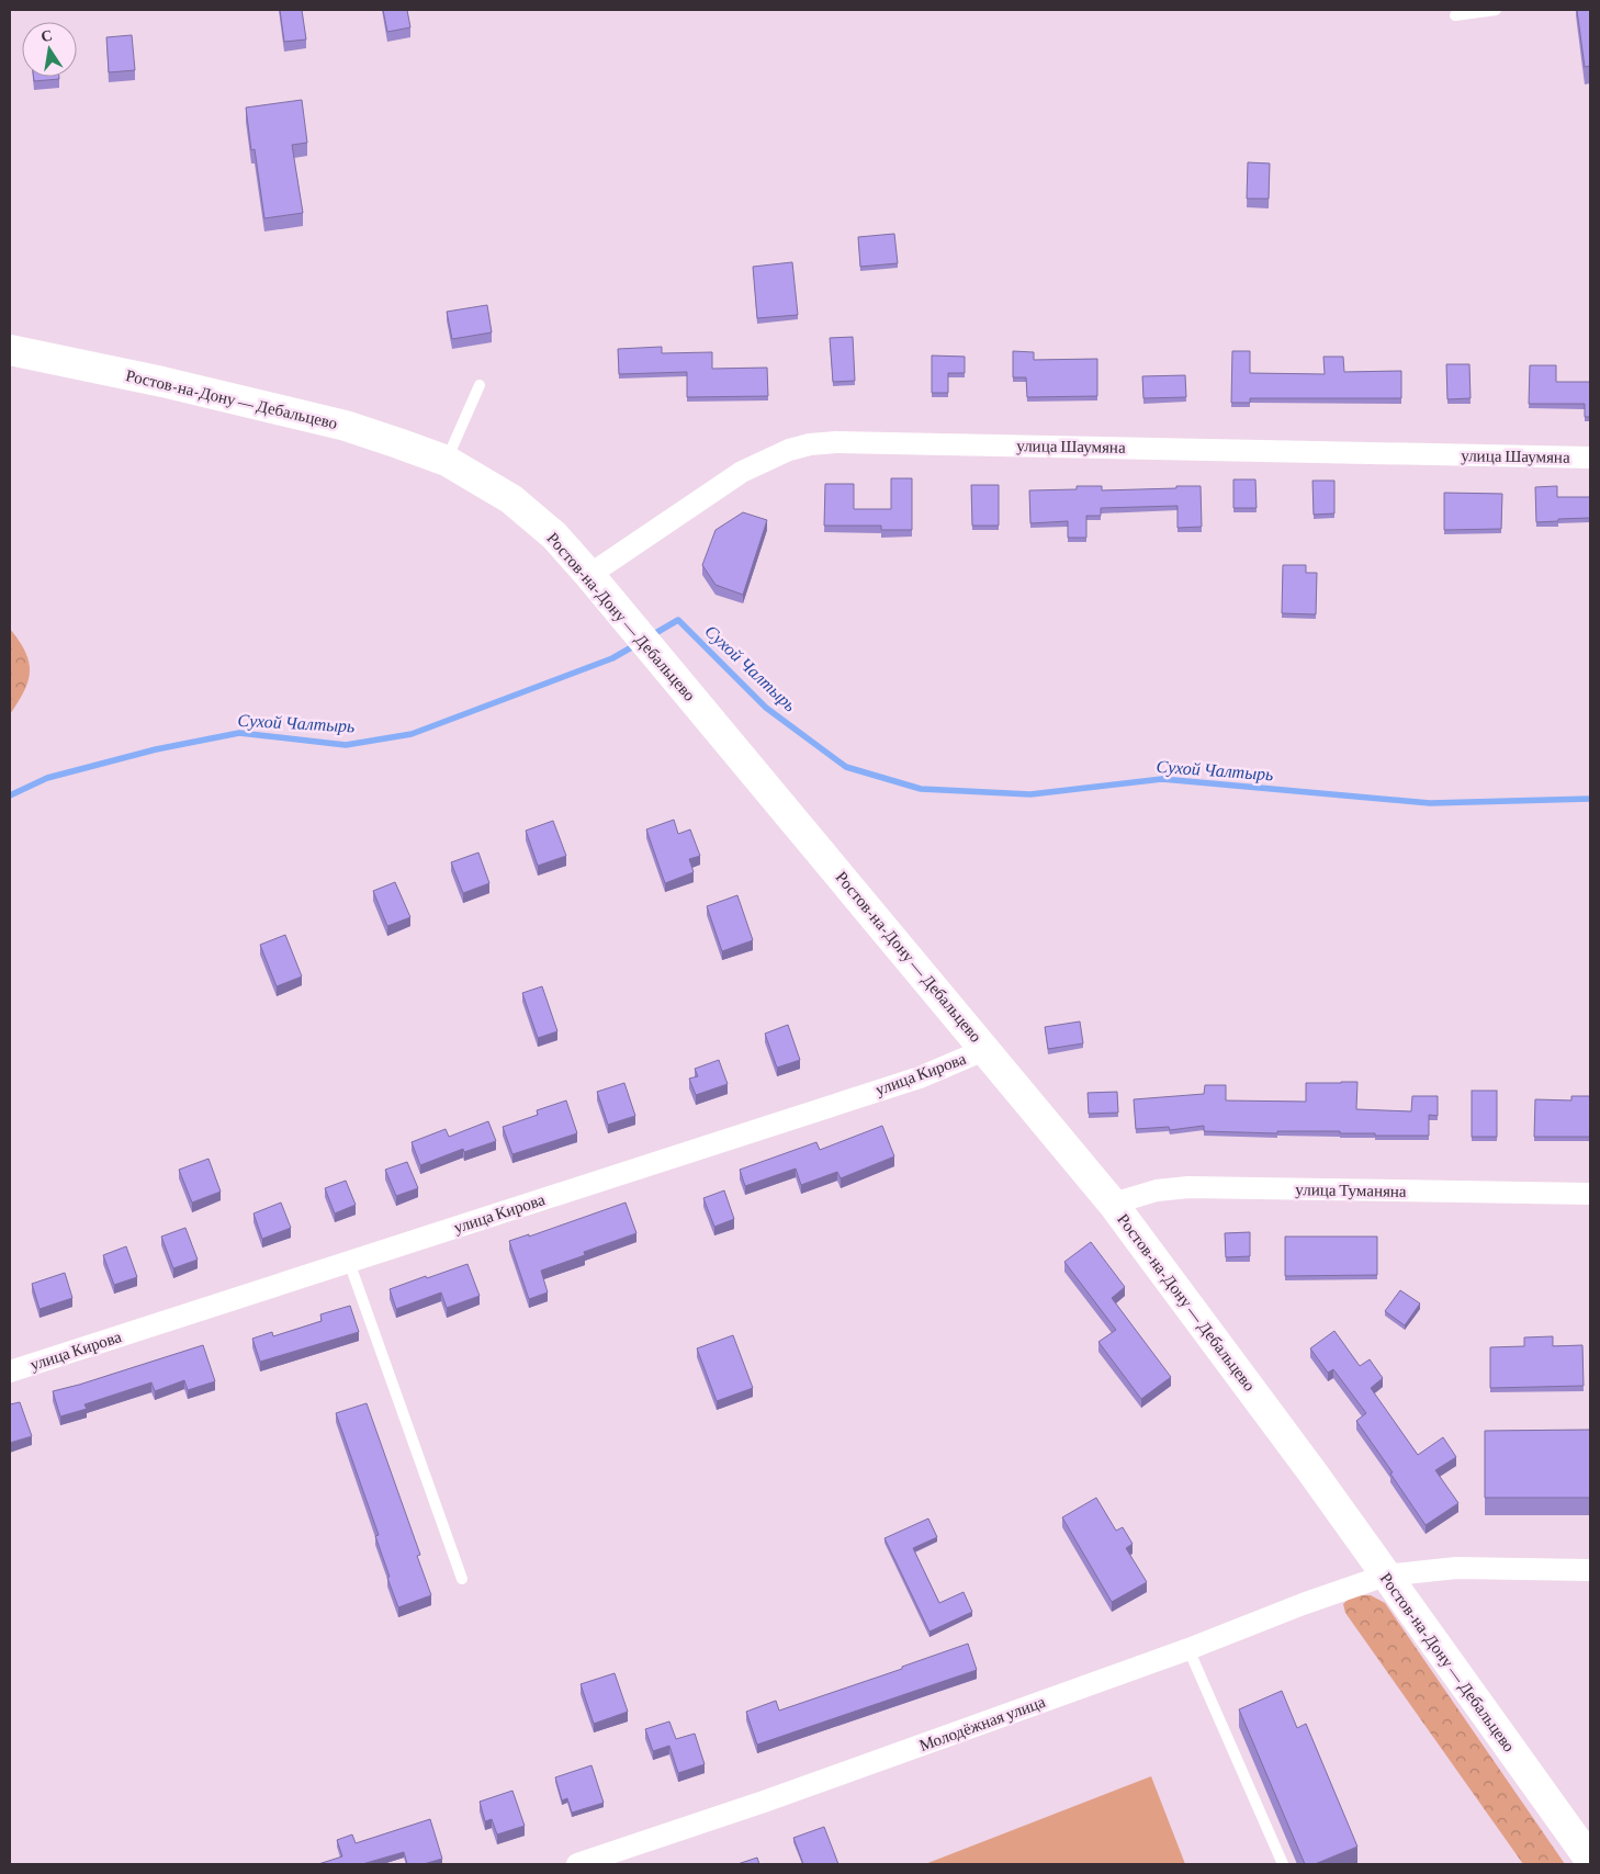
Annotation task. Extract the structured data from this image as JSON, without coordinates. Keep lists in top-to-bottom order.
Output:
{
  "streets": {
    "street": [
      "Ростов-на-Дону — Дебальцево",
      "улица Шаумяна",
      "улица Кирова",
      "улица Туманяна",
      "Молодёжная улица"
    ]
  },
  "crossings": [
    ["Ростов-на-Дону — Дебальцево", "улица Шаумяна"],
    ["Ростов-на-Дону — Дебальцево", "улица Кирова"],
    ["Ростов-на-Дону — Дебальцево", "улица Туманяна"],
    ["Ростов-на-Дону — Дебальцево", "Молодёжная улица"]
  ],
  "water": ["Сухой Чалтырь"],
  "north": "top"
}
